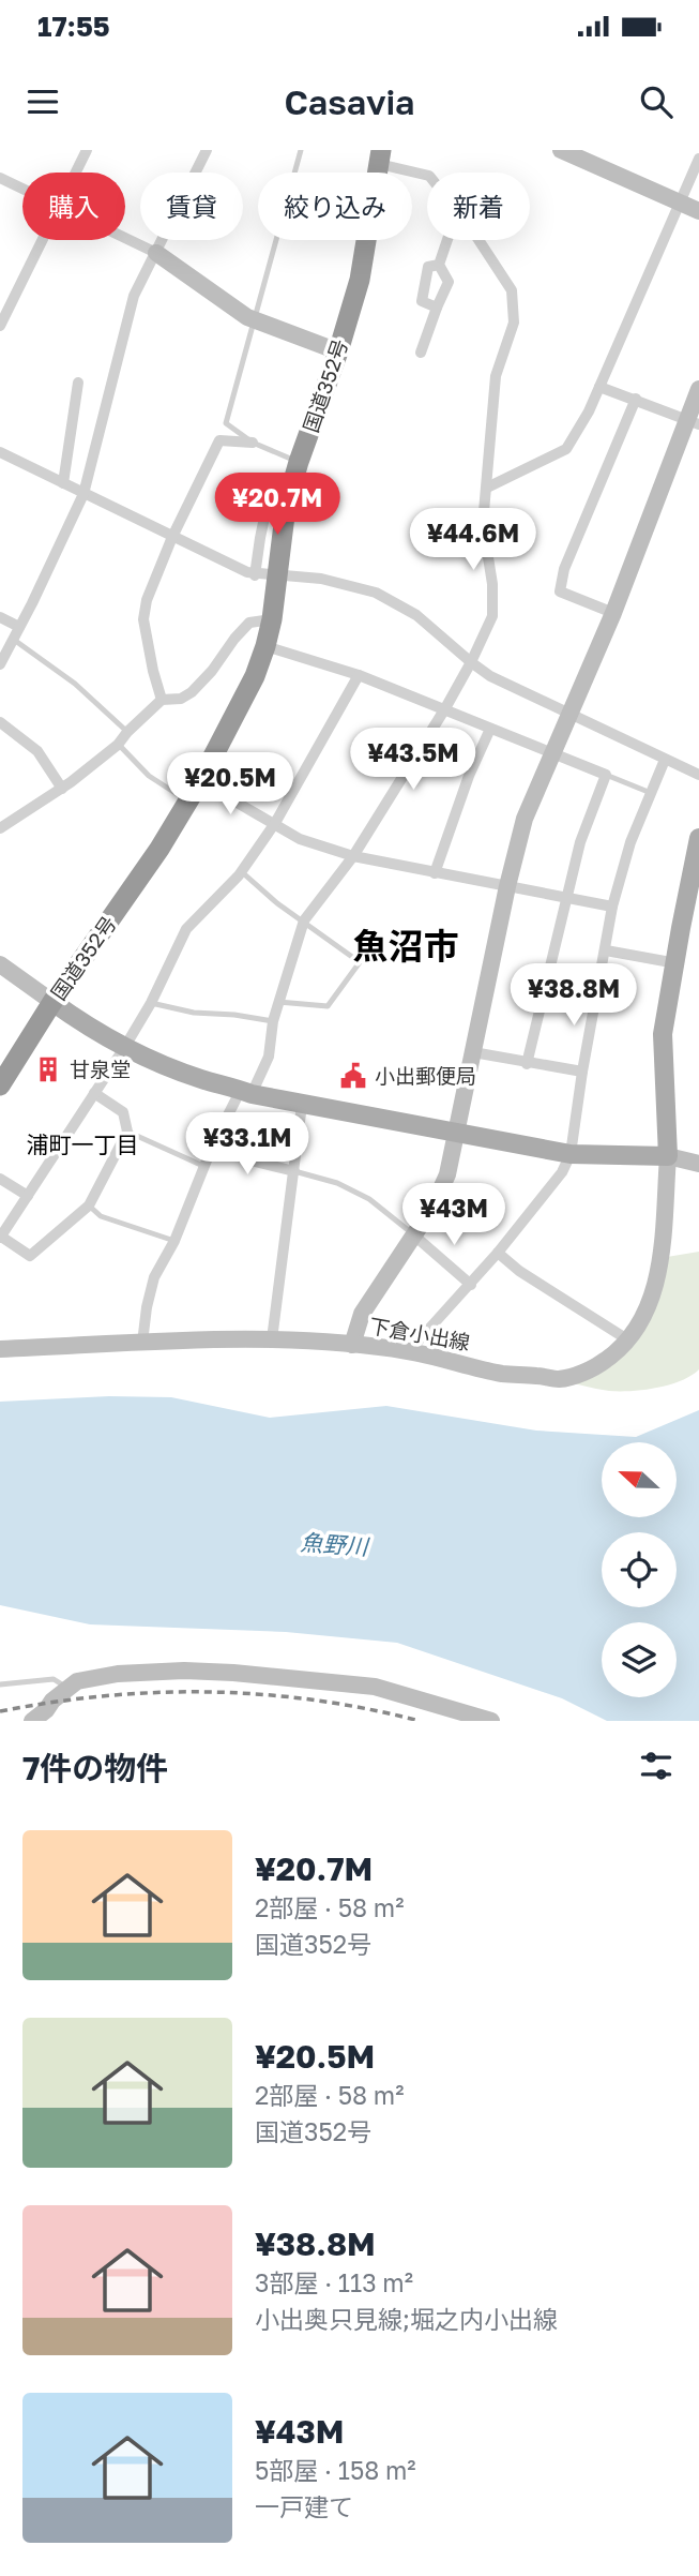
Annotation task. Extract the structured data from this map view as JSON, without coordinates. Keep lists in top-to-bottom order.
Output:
{
  "streets": {
    "highway": ["国道352号"],
    "street": ["下倉小出線"]
  },
  "districts": ["魚沼市", "浦町一丁目"],
  "water": ["魚野川"],
  "places": {
    "building": ["甘泉堂"],
    "public building": ["小出郵便局"]
  },
  "north": "left",
  "page": {
    "status": "17:55",
    "header": "Casavia",
    "chip": [
      "購入",
      "賃貸",
      "絞り込み",
      "新着"
    ],
    "price": [
      "¥20.7M",
      "¥44.6M",
      "¥43.5M",
      "¥20.5M",
      "¥38.8M",
      "¥33.1M",
      "¥43M"
    ],
    "heading": "7件の物件",
    "list": [
      {
        "name": "¥20.7M",
        "note": "2部屋 · 58 m² · 国道352号"
      },
      {
        "name": "¥20.5M",
        "note": "2部屋 · 58 m² · 国道352号"
      },
      {
        "name": "¥38.8M",
        "note": "3部屋 · 113 m² · 小出奥只見線;堀之内小出線"
      },
      {
        "name": "¥43M",
        "note": "5部屋 · 158 m² · 一戸建て"
      }
    ]
  }
}
